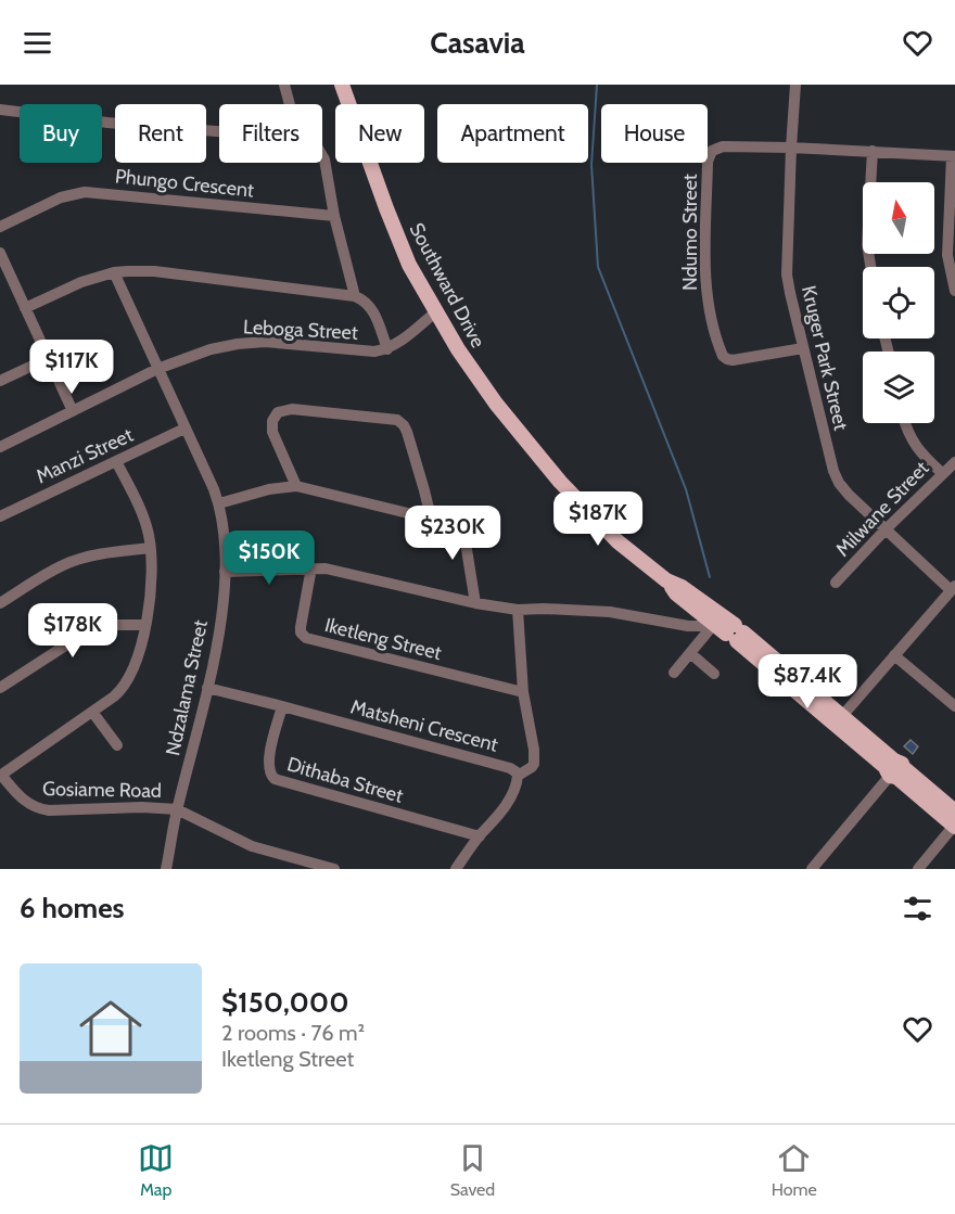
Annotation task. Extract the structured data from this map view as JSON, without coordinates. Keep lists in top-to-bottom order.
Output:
{
  "streets": {
    "main road": ["Southward Drive"],
    "street": [
      "Phungo Crescent",
      "Ndumo Street",
      "Leboga Street",
      "Kruger Park Street",
      "Manzi Street",
      "Milwane Street",
      "Iketleng Street",
      "Ndzalama Street",
      "Matsheni Crescent",
      "Dithaba Street",
      "Gosiame Road"
    ]
  },
  "crossings": [
    ["Ndumo Street", "Kruger Park Street"],
    ["Leboga Street", "Ndzalama Street"],
    ["Kruger Park Street", "Milwane Street"],
    ["Manzi Street", "Ndzalama Street"],
    ["Ndzalama Street", "Matsheni Crescent"],
    ["Ndzalama Street", "Gosiame Road"],
    ["Matsheni Crescent", "Dithaba Street"]
  ],
  "north": "top",
  "page": {
    "header": "Casavia",
    "chip": [
      "Buy",
      "Rent",
      "Filters",
      "New",
      "Apartment",
      "House"
    ],
    "price": [
      "$117K",
      "$187K",
      "$230K",
      "$150K",
      "$178K",
      "$87.4K"
    ],
    "heading": "6 homes",
    "list": [
      {
        "name": "$150,000",
        "note": "2 rooms · 76 m² · Iketleng Street"
      }
    ],
    "tabs": ["Map", "Saved", "Home"]
  }
}
